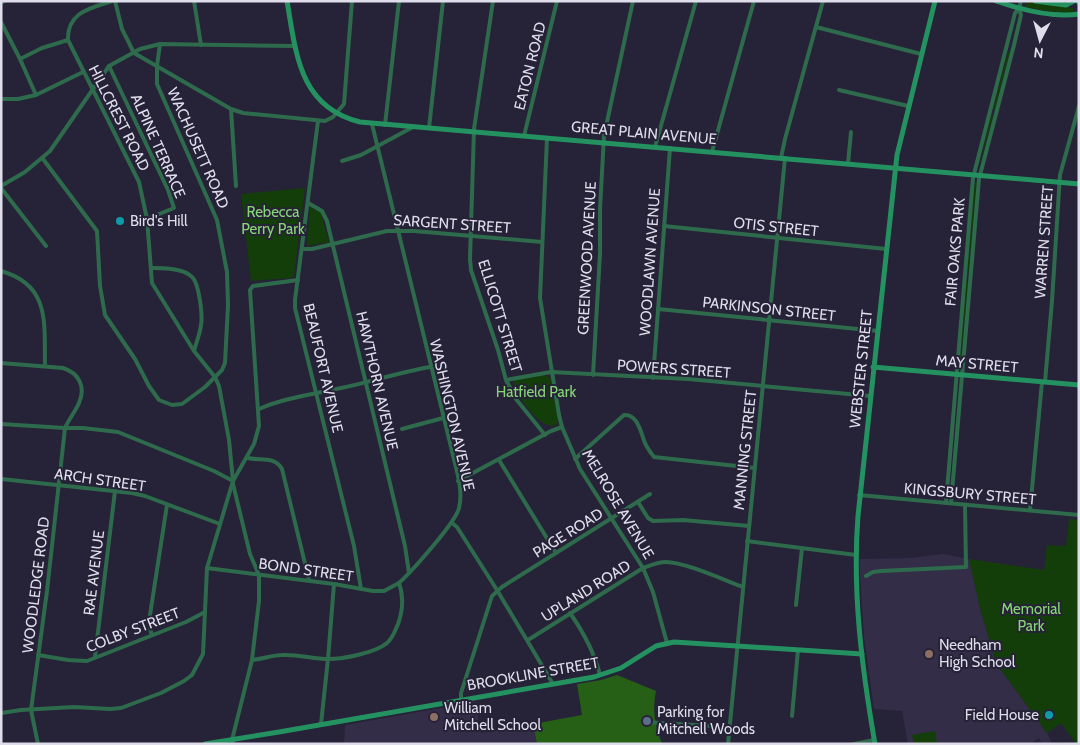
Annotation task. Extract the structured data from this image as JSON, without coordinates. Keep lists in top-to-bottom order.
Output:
{
  "streets": {
    "street": [
      "EATON ROAD",
      "HILLCREST ROAD",
      "GREAT PLAIN AVENUE",
      "ALPINE TERRACE",
      "WACHUSETT ROAD",
      "SARGENT STREET",
      "OTIS STREET",
      "WARREN STREET",
      "FAIR OAKS PARK",
      "GREENWOOD AVENUE",
      "WOODLAWN AVENUE",
      "PARKINSON STREET",
      "ELLICOTT STREET",
      "MAY STREET",
      "BEAUFORT AVENUE",
      "POWERS STREET",
      "WEBSTER STREET",
      "HAWTHORN AVENUE",
      "WASHINGTON AVENUE",
      "MANNING STREET",
      "ARCH STREET",
      "KINGSBURY STREET",
      "MELROSE AVENUE",
      "PAGE ROAD",
      "BOND STREET",
      "RAE AVENUE",
      "WOODLEDGE ROAD",
      "UPLAND ROAD",
      "COLBY STREET",
      "BROOKLINE STREET"
    ]
  },
  "crossings": [
    ["EATON ROAD", "GREAT PLAIN AVENUE"],
    ["HILLCREST ROAD", "ALPINE TERRACE"],
    ["HILLCREST ROAD", "WACHUSETT ROAD"],
    ["HILLCREST ROAD", "ARCH STREET"],
    ["HILLCREST ROAD", "BOND STREET"],
    ["HILLCREST ROAD", "WOODLEDGE ROAD"],
    ["HILLCREST ROAD", "COLBY STREET"],
    ["GREAT PLAIN AVENUE", "WARREN STREET"],
    ["GREAT PLAIN AVENUE", "FAIR OAKS PARK"],
    ["GREAT PLAIN AVENUE", "GREENWOOD AVENUE"],
    ["GREAT PLAIN AVENUE", "WOODLAWN AVENUE"],
    ["GREAT PLAIN AVENUE", "ELLICOTT STREET"],
    ["GREAT PLAIN AVENUE", "WEBSTER STREET"],
    ["GREAT PLAIN AVENUE", "WASHINGTON AVENUE"],
    ["GREAT PLAIN AVENUE", "MANNING STREET"],
    ["GREAT PLAIN AVENUE", "MELROSE AVENUE"],
    ["SARGENT STREET", "ELLICOTT STREET"],
    ["SARGENT STREET", "BEAUFORT AVENUE"],
    ["SARGENT STREET", "HAWTHORN AVENUE"],
    ["SARGENT STREET", "WASHINGTON AVENUE"],
    ["SARGENT STREET", "MELROSE AVENUE"],
    ["OTIS STREET", "WOODLAWN AVENUE"],
    ["OTIS STREET", "WEBSTER STREET"],
    ["OTIS STREET", "MANNING STREET"],
    ["WARREN STREET", "MAY STREET"],
    ["WARREN STREET", "KINGSBURY STREET"],
    ["FAIR OAKS PARK", "MAY STREET"],
    ["FAIR OAKS PARK", "KINGSBURY STREET"],
    ["GREENWOOD AVENUE", "POWERS STREET"],
    ["WOODLAWN AVENUE", "PARKINSON STREET"],
    ["WOODLAWN AVENUE", "POWERS STREET"],
    ["PARKINSON STREET", "WEBSTER STREET"],
    ["PARKINSON STREET", "MANNING STREET"],
    ["ELLICOTT STREET", "POWERS STREET"],
    ["MAY STREET", "WEBSTER STREET"],
    ["BEAUFORT AVENUE", "HAWTHORN AVENUE"],
    ["BEAUFORT AVENUE", "BOND STREET"],
    ["POWERS STREET", "WEBSTER STREET"],
    ["POWERS STREET", "MANNING STREET"],
    ["POWERS STREET", "MELROSE AVENUE"],
    ["WEBSTER STREET", "KINGSBURY STREET"],
    ["WEBSTER STREET", "BROOKLINE STREET"],
    ["HAWTHORN AVENUE", "WASHINGTON AVENUE"],
    ["WASHINGTON AVENUE", "BOND STREET"],
    ["MANNING STREET", "UPLAND ROAD"],
    ["MANNING STREET", "BROOKLINE STREET"],
    ["ARCH STREET", "RAE AVENUE"],
    ["ARCH STREET", "WOODLEDGE ROAD"],
    ["MELROSE AVENUE", "PAGE ROAD"],
    ["MELROSE AVENUE", "UPLAND ROAD"],
    ["MELROSE AVENUE", "BROOKLINE STREET"],
    ["RAE AVENUE", "COLBY STREET"],
    ["WOODLEDGE ROAD", "COLBY STREET"]
  ],
  "parks": ["Rebecca Perry Park", "Hatfield Park", "Memorial Park"],
  "places": [
    "Bird's Hill",
    "Needham High School",
    "Field House",
    "William Mitchell School",
    "Parking for Mitchell Woods"
  ],
  "north": "bottom"
}
